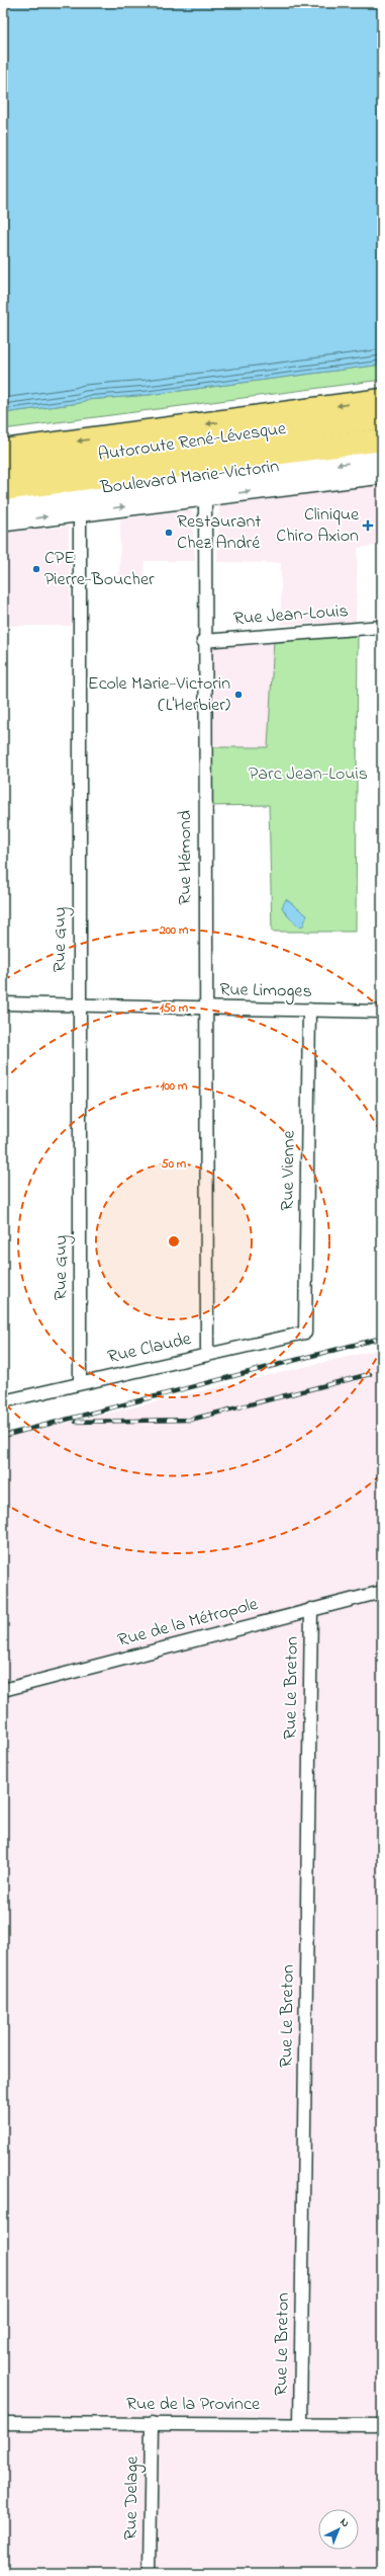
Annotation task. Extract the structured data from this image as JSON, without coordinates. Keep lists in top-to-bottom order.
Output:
{
  "streets": {
    "highway": ["Autoroute René-Lévesque"],
    "street": [
      "Boulevard Marie-Victorin",
      "Rue Jean-Louis",
      "Rue Hémond",
      "Rue Guy",
      "Rue Limoges",
      "Rue Vienne",
      "Rue Claude",
      "Rue de la Métropole",
      "Rue Le Breton",
      "Rue de la Province",
      "Rue Delage"
    ]
  },
  "crossings": [
    ["Boulevard Marie-Victorin", "Rue Hémond"],
    ["Boulevard Marie-Victorin", "Rue Guy"],
    ["Rue Jean-Louis", "Rue Hémond"],
    ["Rue Hémond", "Rue Limoges"],
    ["Rue Hémond", "Rue Claude"],
    ["Rue Guy", "Rue Limoges"],
    ["Rue Guy", "Rue Claude"],
    ["Rue Limoges", "Rue Vienne"],
    ["Rue Vienne", "Rue Claude"],
    ["Rue de la Métropole", "Rue Le Breton"],
    ["Rue Le Breton", "Rue de la Province"],
    ["Rue de la Province", "Rue Delage"]
  ],
  "parks": ["Parc Jean-Louis"],
  "places": {
    "health": ["Clinique Chiro Axion"],
    "other": ["Restaurant Chez André", "CPE Pierre-Boucher", "Ecole Marie-Victorin (L'Herbier)"]
  },
  "north": "top right",
  "rings": [
    "200 m",
    "150 m",
    "100 m",
    "50 m"
  ]
}
